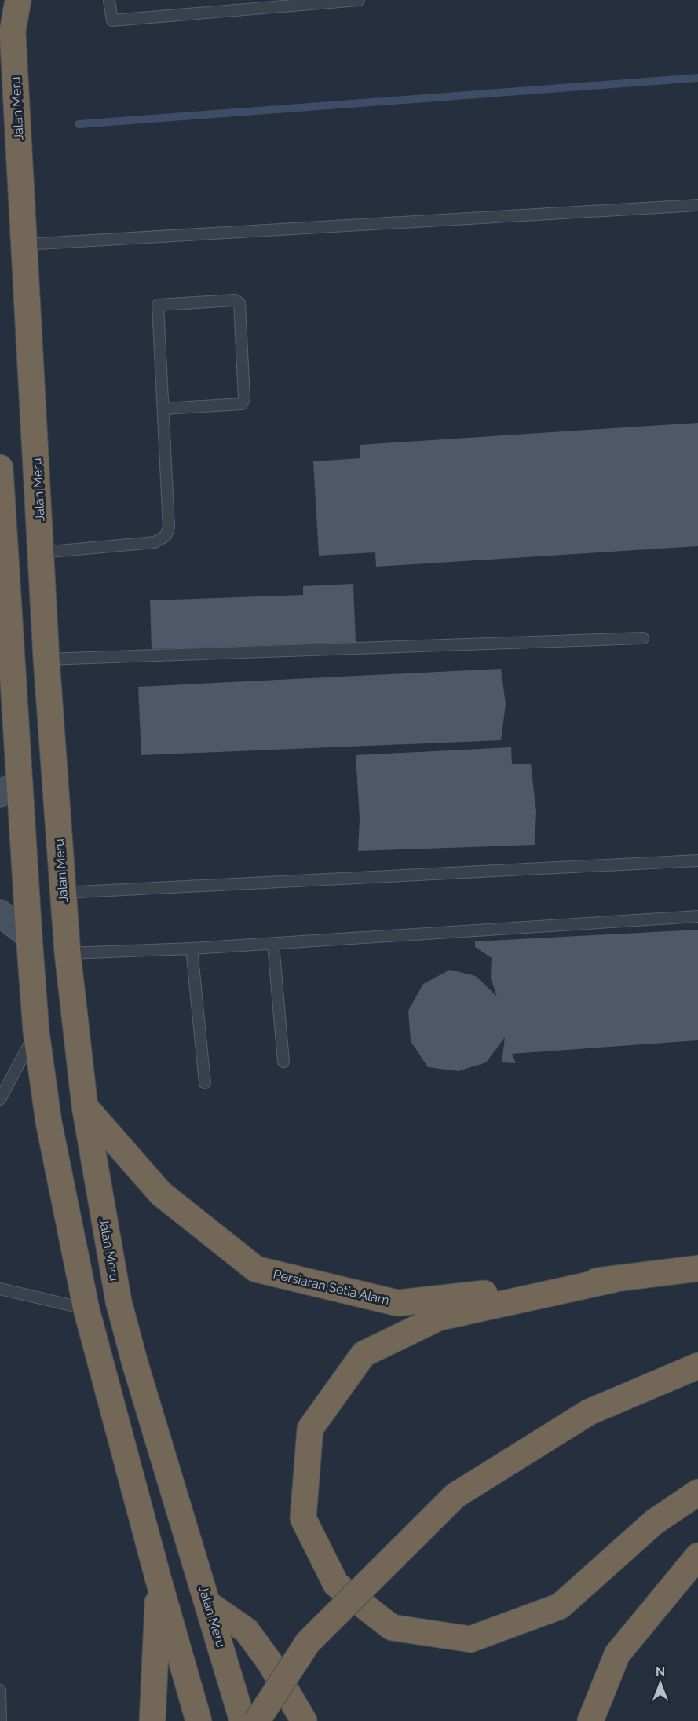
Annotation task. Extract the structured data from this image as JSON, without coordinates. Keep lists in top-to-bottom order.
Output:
{
  "streets": {
    "highway": ["Jalan Meru", "Persiaran Setia Alam"]
  },
  "crossings": [
    ["Jalan Meru", "Persiaran Setia Alam"]
  ],
  "north": "top"
}
